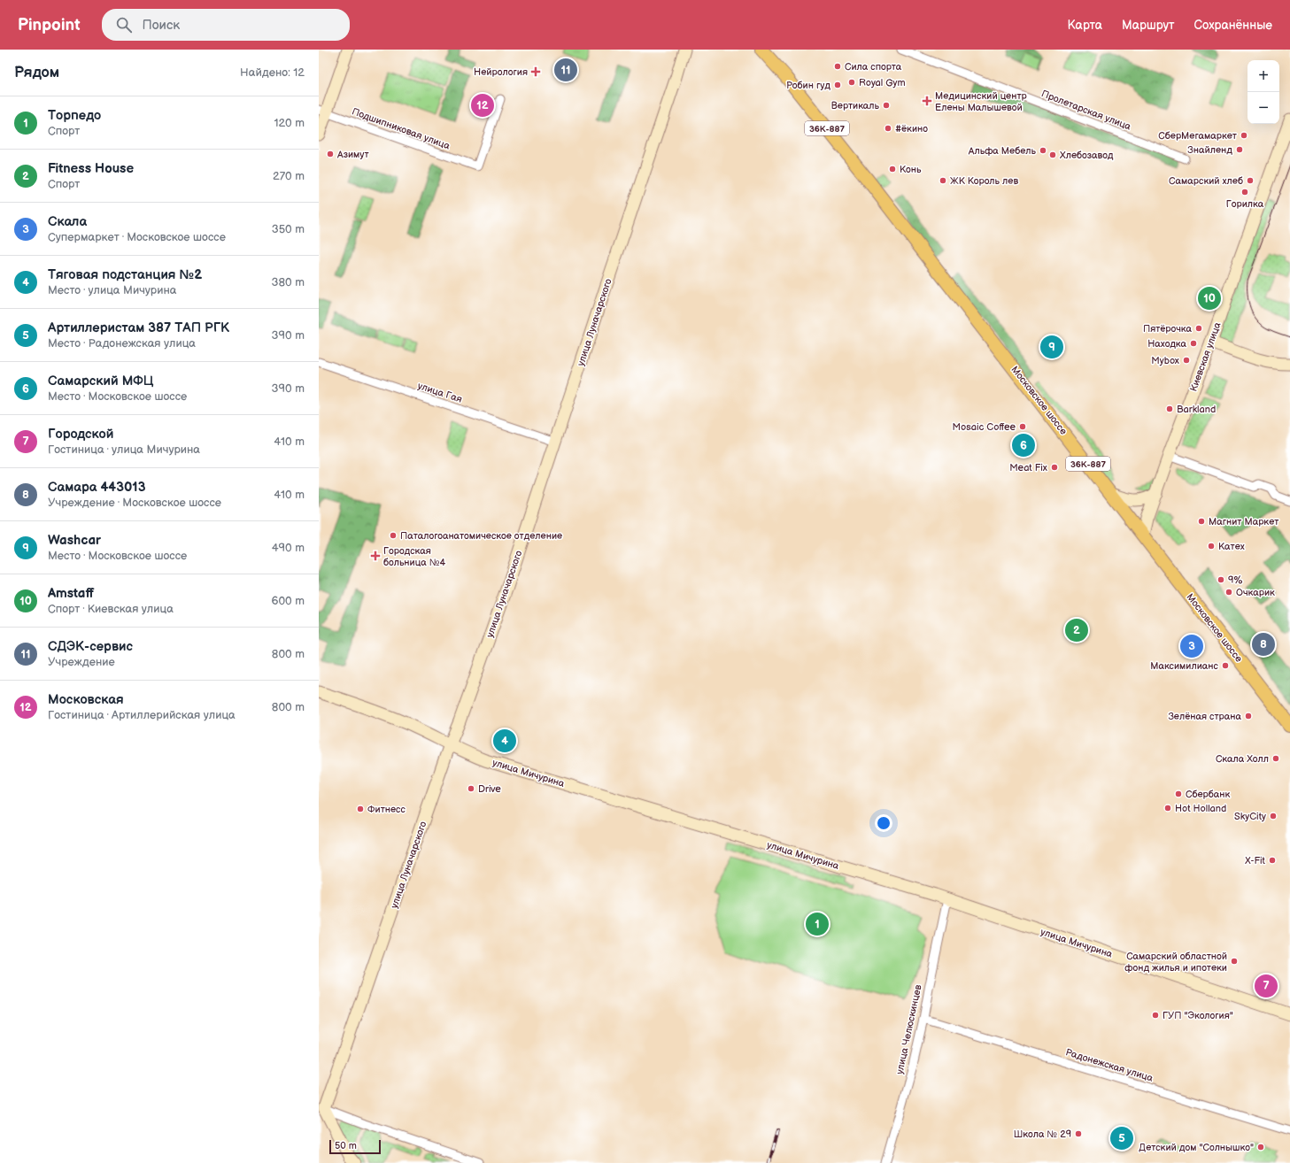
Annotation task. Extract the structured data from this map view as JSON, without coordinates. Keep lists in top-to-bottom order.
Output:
{
  "streets": {
    "main road": [
      "36К-887",
      "улица Луначарского",
      "Киевская улица",
      "Московское шоссе",
      "улица Мичурина"
    ],
    "street": [
      "Пролетарская улица",
      "Подшипниковая улица",
      "улица Гая",
      "улица Челюскинцев",
      "Радонежская улица"
    ]
  },
  "crossings": [
    ["улица Луначарского", "улица Гая"],
    ["улица Луначарского", "улица Мичурина"],
    ["Киевская улица", "Московское шоссе"],
    ["улица Мичурина", "улица Челюскинцев"],
    ["улица Челюскинцев", "Радонежская улица"]
  ],
  "places": {
    "other": [
      "Сила спорта",
      "Royal Gym",
      "Робин гуд",
      "Вертикаль",
      "#ёкино",
      "СберМегамаркет",
      "Знайленд",
      "Альфа Мебель",
      "Азимут",
      "Хлебозавод",
      "Конь",
      "ЖК Король лев",
      "Самарский хлеб",
      "Горилка",
      "Пятёрочка",
      "Находка",
      "Mybox",
      "Barkland",
      "Mosaic Coffee",
      "Meat Fix",
      "Магнит Маркет",
      "Паталогоанатомическое отделение",
      "Катех",
      "9%",
      "Очкарик",
      "Максимилианс",
      "Зелёная страна",
      "Скала Холл",
      "Drive",
      "Сбербанк",
      "Hot Holland",
      "Фитнесс",
      "SkyCity",
      "X-Fit",
      "Самарский областной фонд жилья и ипотеки",
      "ГУП \"Экология\"",
      "Школа № 29",
      "Детский дом \"Солнышко\""
    ],
    "health": ["Нейрология", "Медицинский центр Елены Малышевой", "Городская больница №4"]
  },
  "scale_bar": "50 m",
  "page": {
    "header": "Pinpoint",
    "search": "Поиск",
    "nav": ["Карта", "Маршрут", "Сохранённые"],
    "heading": ["Рядом", "Найдено: 12"],
    "pins": [
      "11",
      "12",
      "10",
      "9",
      "6",
      "2",
      "8",
      "3",
      "4",
      "1",
      "7",
      "5"
    ],
    "map_buttons": ["+", "−"],
    "list": [
      {
        "mark": "1",
        "name": "Торпедо",
        "note": "Спорт",
        "value": "120 m"
      },
      {
        "mark": "2",
        "name": "Fitness House",
        "note": "Спорт",
        "value": "270 m"
      },
      {
        "mark": "3",
        "name": "Скала",
        "note": "Супермаркет · Московское шоссе",
        "value": "350 m"
      },
      {
        "mark": "4",
        "name": "Тяговая подстанция №2",
        "note": "Место · улица Мичурина",
        "value": "380 m"
      },
      {
        "mark": "5",
        "name": "Артиллеристам 387 ТАП РГК",
        "note": "Место · Радонежская улица",
        "value": "390 m"
      },
      {
        "mark": "6",
        "name": "Самарский МФЦ",
        "note": "Место · Московское шоссе",
        "value": "390 m"
      },
      {
        "mark": "7",
        "name": "Городской",
        "note": "Гостиница · улица Мичурина",
        "value": "410 m"
      },
      {
        "mark": "8",
        "name": "Самара 443013",
        "note": "Учреждение · Московское шоссе",
        "value": "410 m"
      },
      {
        "mark": "9",
        "name": "Washcar",
        "note": "Место · Московское шоссе",
        "value": "490 m"
      },
      {
        "mark": "10",
        "name": "Amstaff",
        "note": "Спорт · Киевская улица",
        "value": "600 m"
      },
      {
        "mark": "11",
        "name": "СДЭК-сервис",
        "note": "Учреждение",
        "value": "800 m"
      },
      {
        "mark": "12",
        "name": "Московская",
        "note": "Гостиница · Артиллерийская улица",
        "value": "800 m"
      }
    ],
    "scale": "50 m"
  }
}
